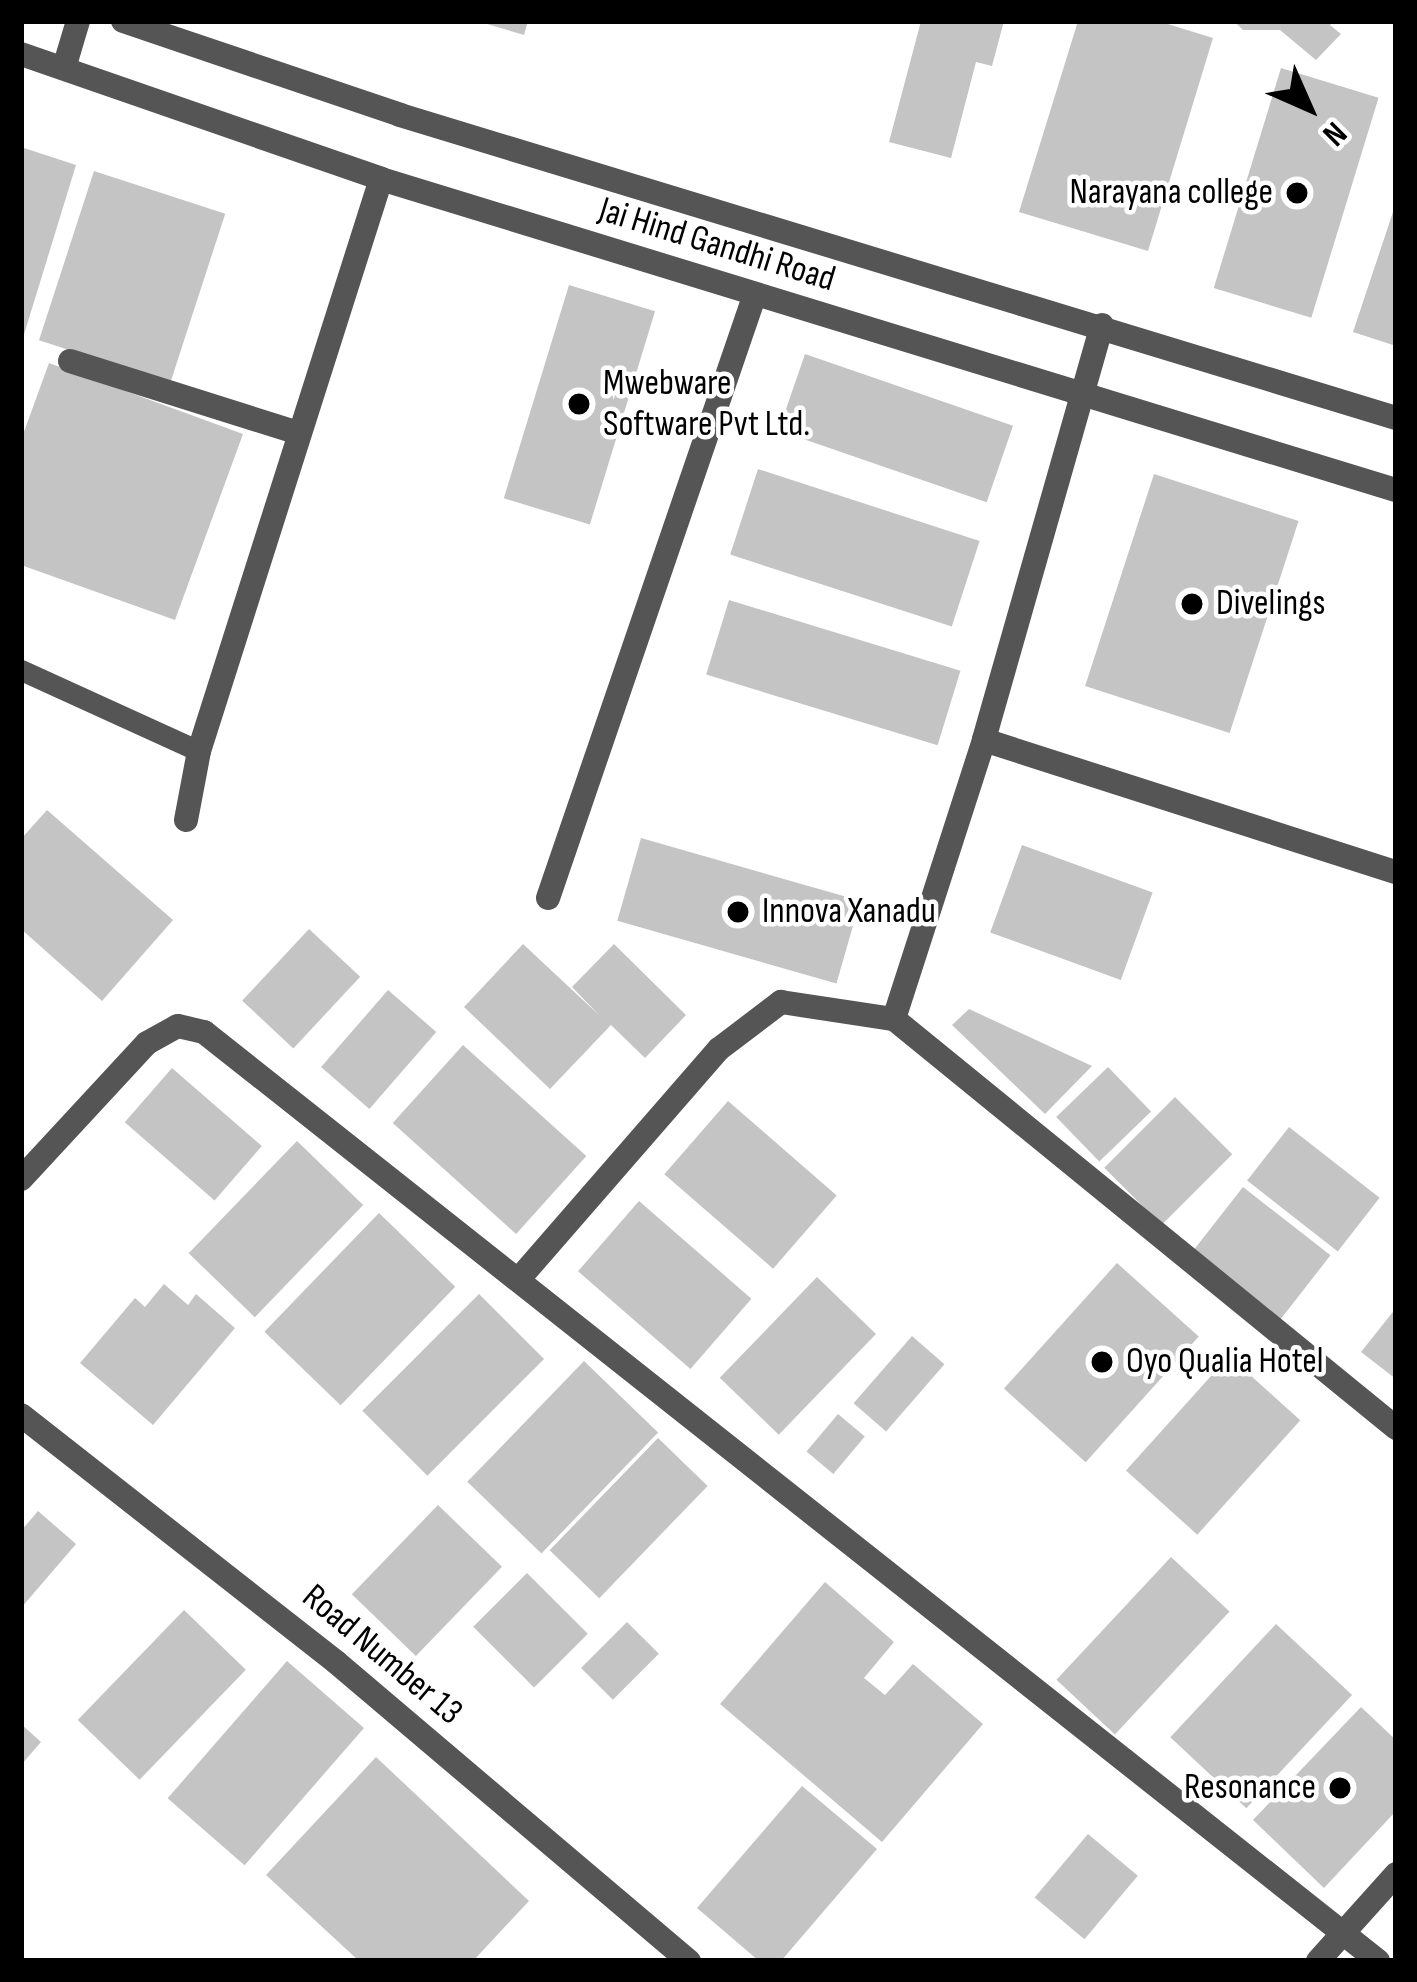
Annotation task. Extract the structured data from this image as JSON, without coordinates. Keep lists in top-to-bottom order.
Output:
{
  "streets": {
    "street": ["Jai Hind Gandhi Road", "Road Number 13"]
  },
  "places": [
    "Narayana college",
    "Mwebware Software Pvt Ltd.",
    "Divelings",
    "Innova Xanadu",
    "Oyo Qualia Hotel",
    "Resonance"
  ],
  "north": "bottom right"
}
